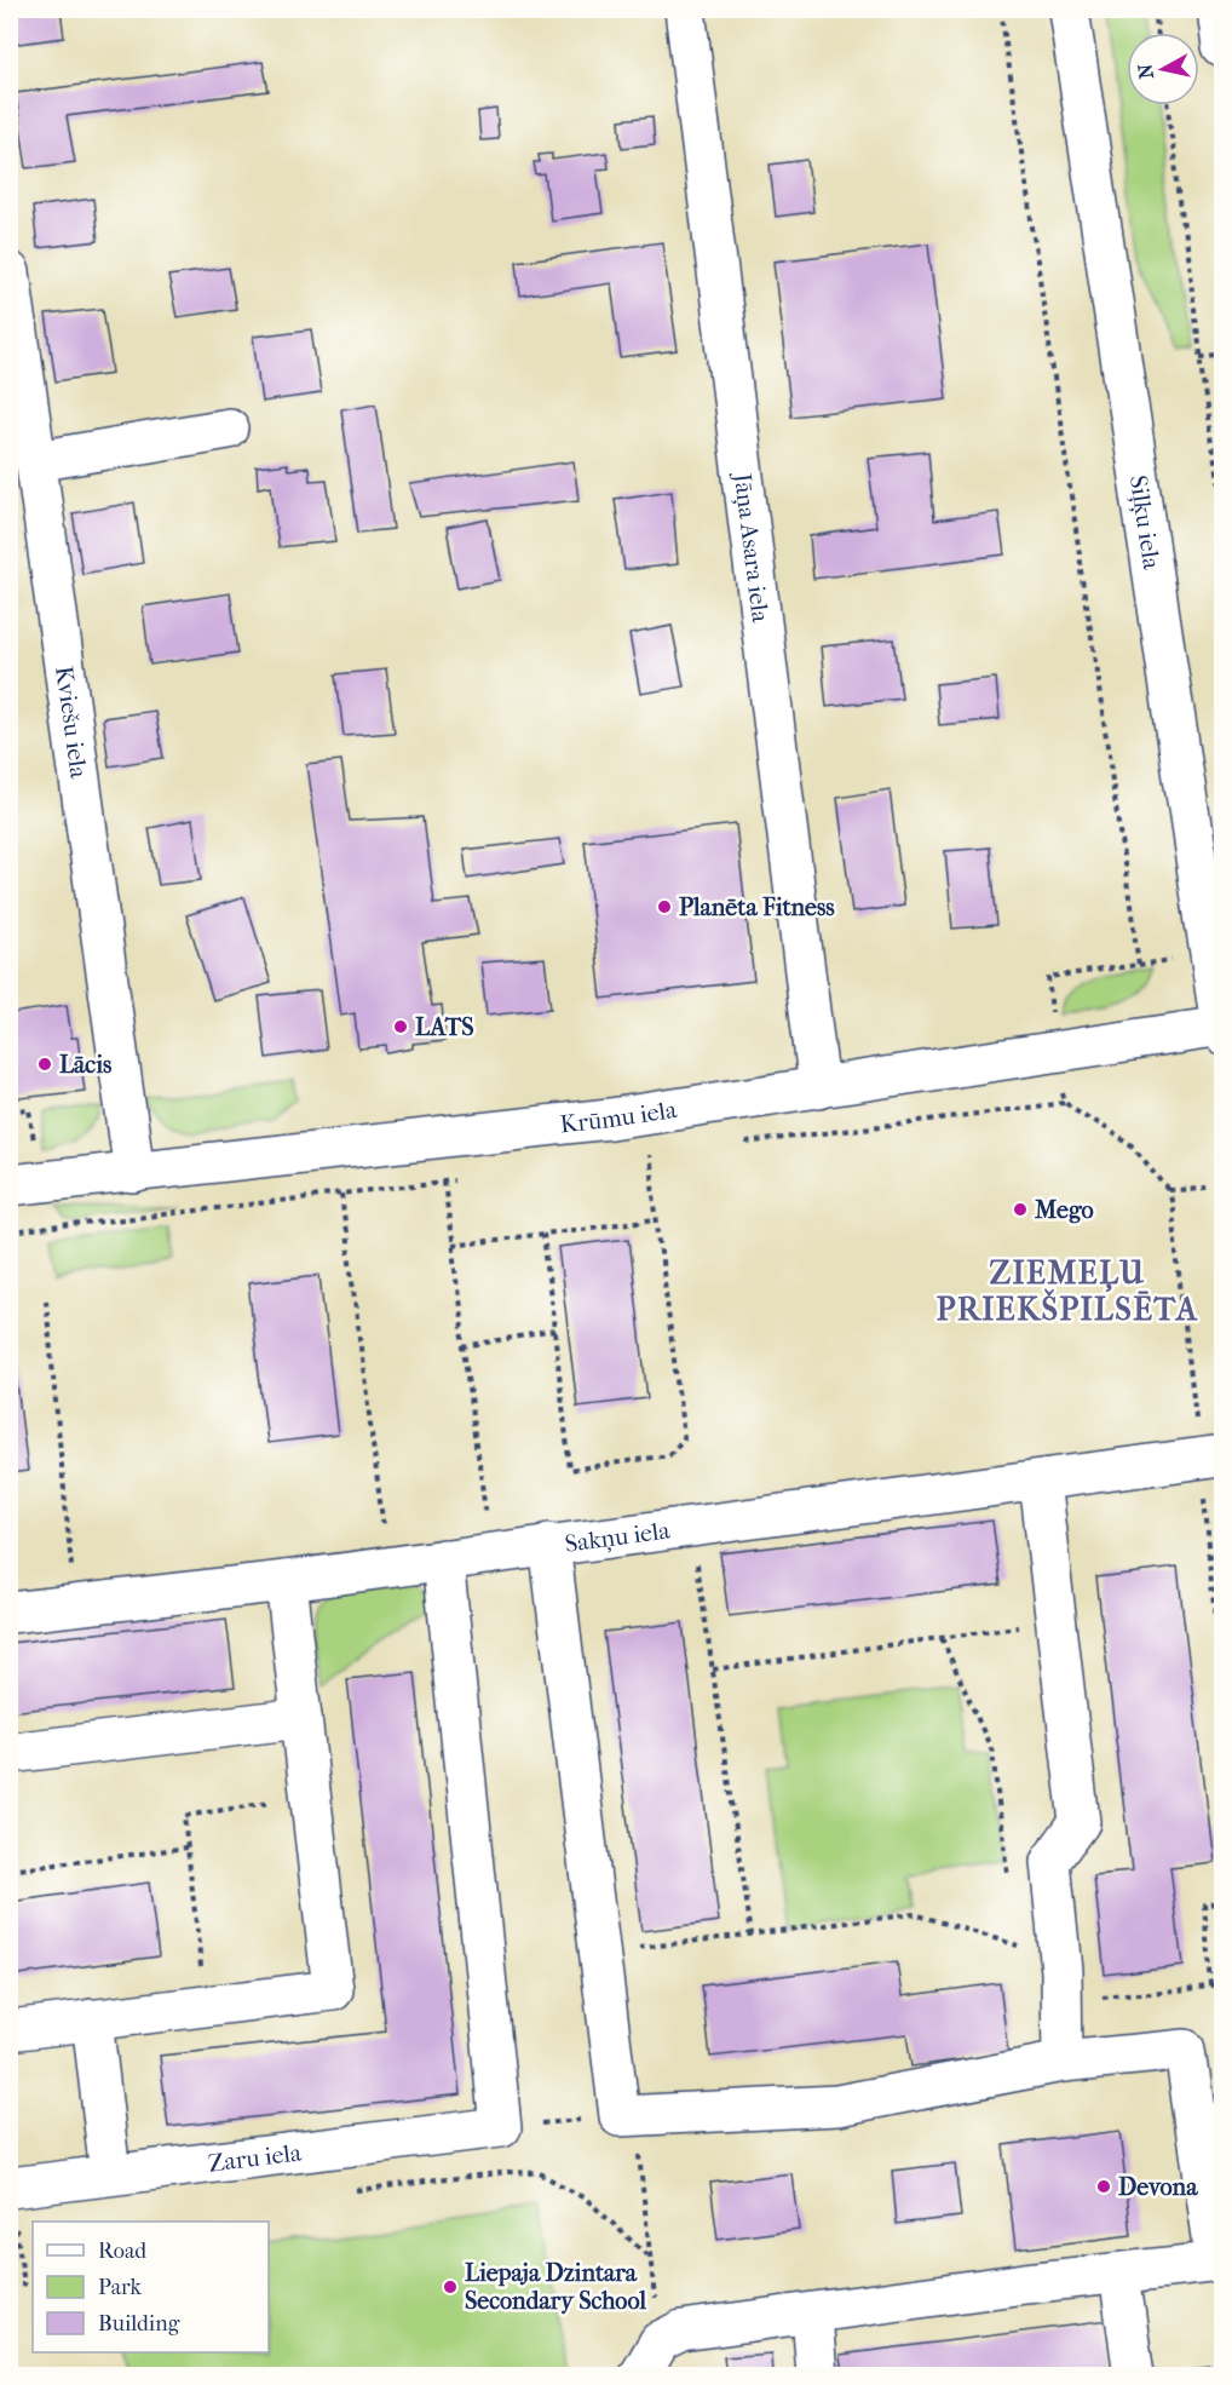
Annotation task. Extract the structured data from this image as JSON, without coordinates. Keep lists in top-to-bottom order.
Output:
{
  "streets": {
    "street": [
      "Siļķu iela",
      "Jāņa Asara iela",
      "Kviešu iela",
      "Krūmu iela",
      "Sakņu iela",
      "Zaru iela"
    ]
  },
  "crossings": [
    ["Siļķu iela", "Krūmu iela"],
    ["Jāņa Asara iela", "Krūmu iela"],
    ["Kviešu iela", "Krūmu iela"]
  ],
  "districts": ["ZIEMEĻU PRIEKŠPILSĒTA"],
  "places": [
    "Planēta Fitness",
    "LATS",
    "Lācis",
    "Mego",
    "Devona",
    "Liepaja Dzintara Secondary School"
  ],
  "legend": ["Road", "Park", "Building"],
  "north": "left"
}
